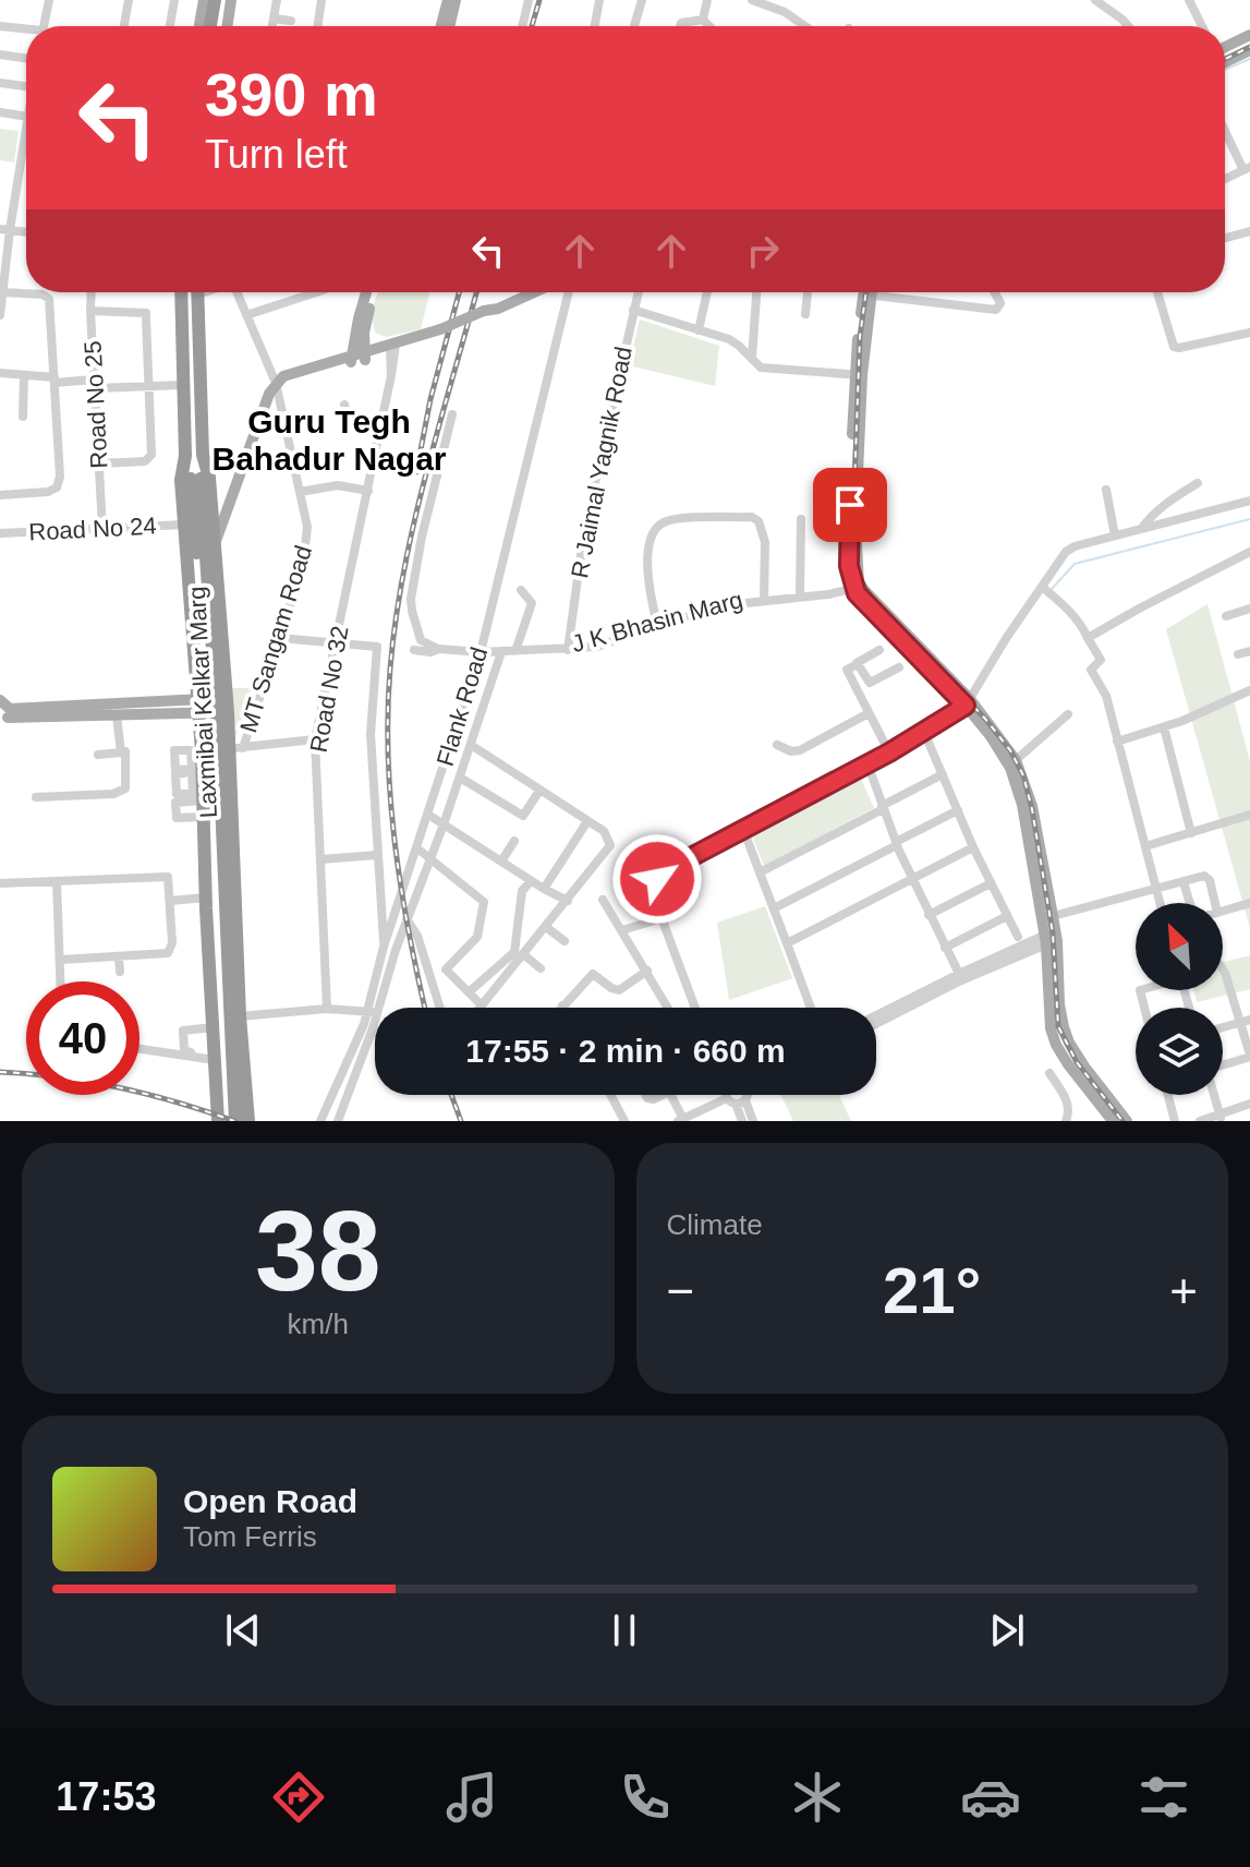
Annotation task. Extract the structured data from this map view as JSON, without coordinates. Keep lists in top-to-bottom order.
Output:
{
  "streets": {
    "highway": ["Laxmibai Kelkar Marg"],
    "street": [
      "Road No 25",
      "R Jaimal Yagnik Road",
      "Road No 24",
      "J K Bhasin Marg",
      "MT Sangam Road",
      "Road No 32",
      "Flank Road"
    ]
  },
  "crossings": [
    ["Road No 25", "Road No 24"],
    ["R Jaimal Yagnik Road", "J K Bhasin Marg"],
    ["Road No 24", "Laxmibai Kelkar Marg"],
    ["J K Bhasin Marg", "Flank Road"],
    ["MT Sangam Road", "Laxmibai Kelkar Marg"]
  ],
  "districts": ["Guru Tegh Bahadur Nagar"],
  "north": "top left",
  "page": {
    "turn": ["390 m", "Turn left"],
    "limit": "40",
    "trip": "17:55 · 2 min · 660 m",
    "tile": [
      ["38", "km/h"],
      "Climate"
    ],
    "heat": ["−", "21°", "+"],
    "song": ["Open Road", "Tom Ferris"],
    "tabs": "17:53"
  }
}
